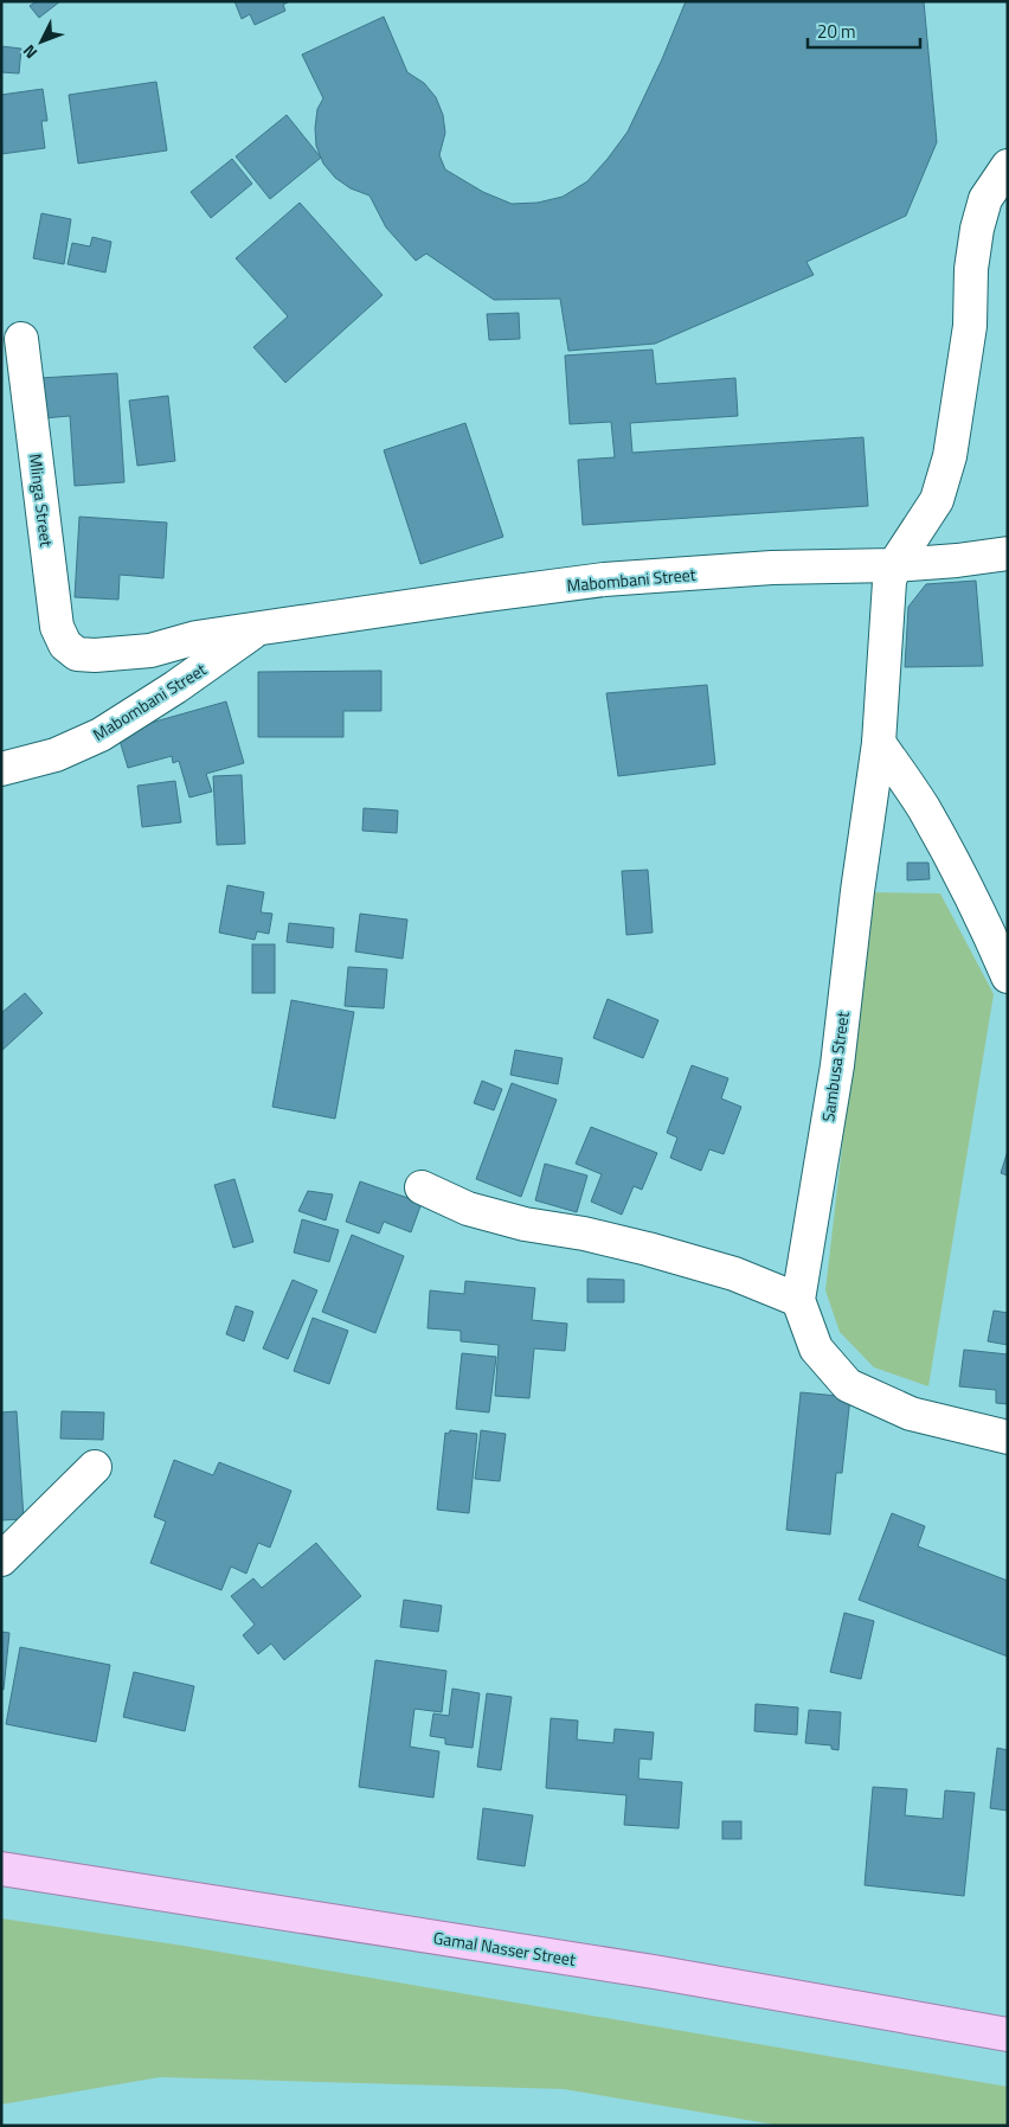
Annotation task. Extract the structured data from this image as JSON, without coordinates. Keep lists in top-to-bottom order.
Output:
{
  "streets": {
    "main road": ["Gamal Nasser Street"],
    "street": ["Mlinga Street", "Mabombani Street", "Sambusa Street"]
  },
  "crossings": [
    ["Mlinga Street", "Mabombani Street"],
    ["Mabombani Street", "Sambusa Street"]
  ],
  "scale_bar": "20 m",
  "north": "bottom left"
}
